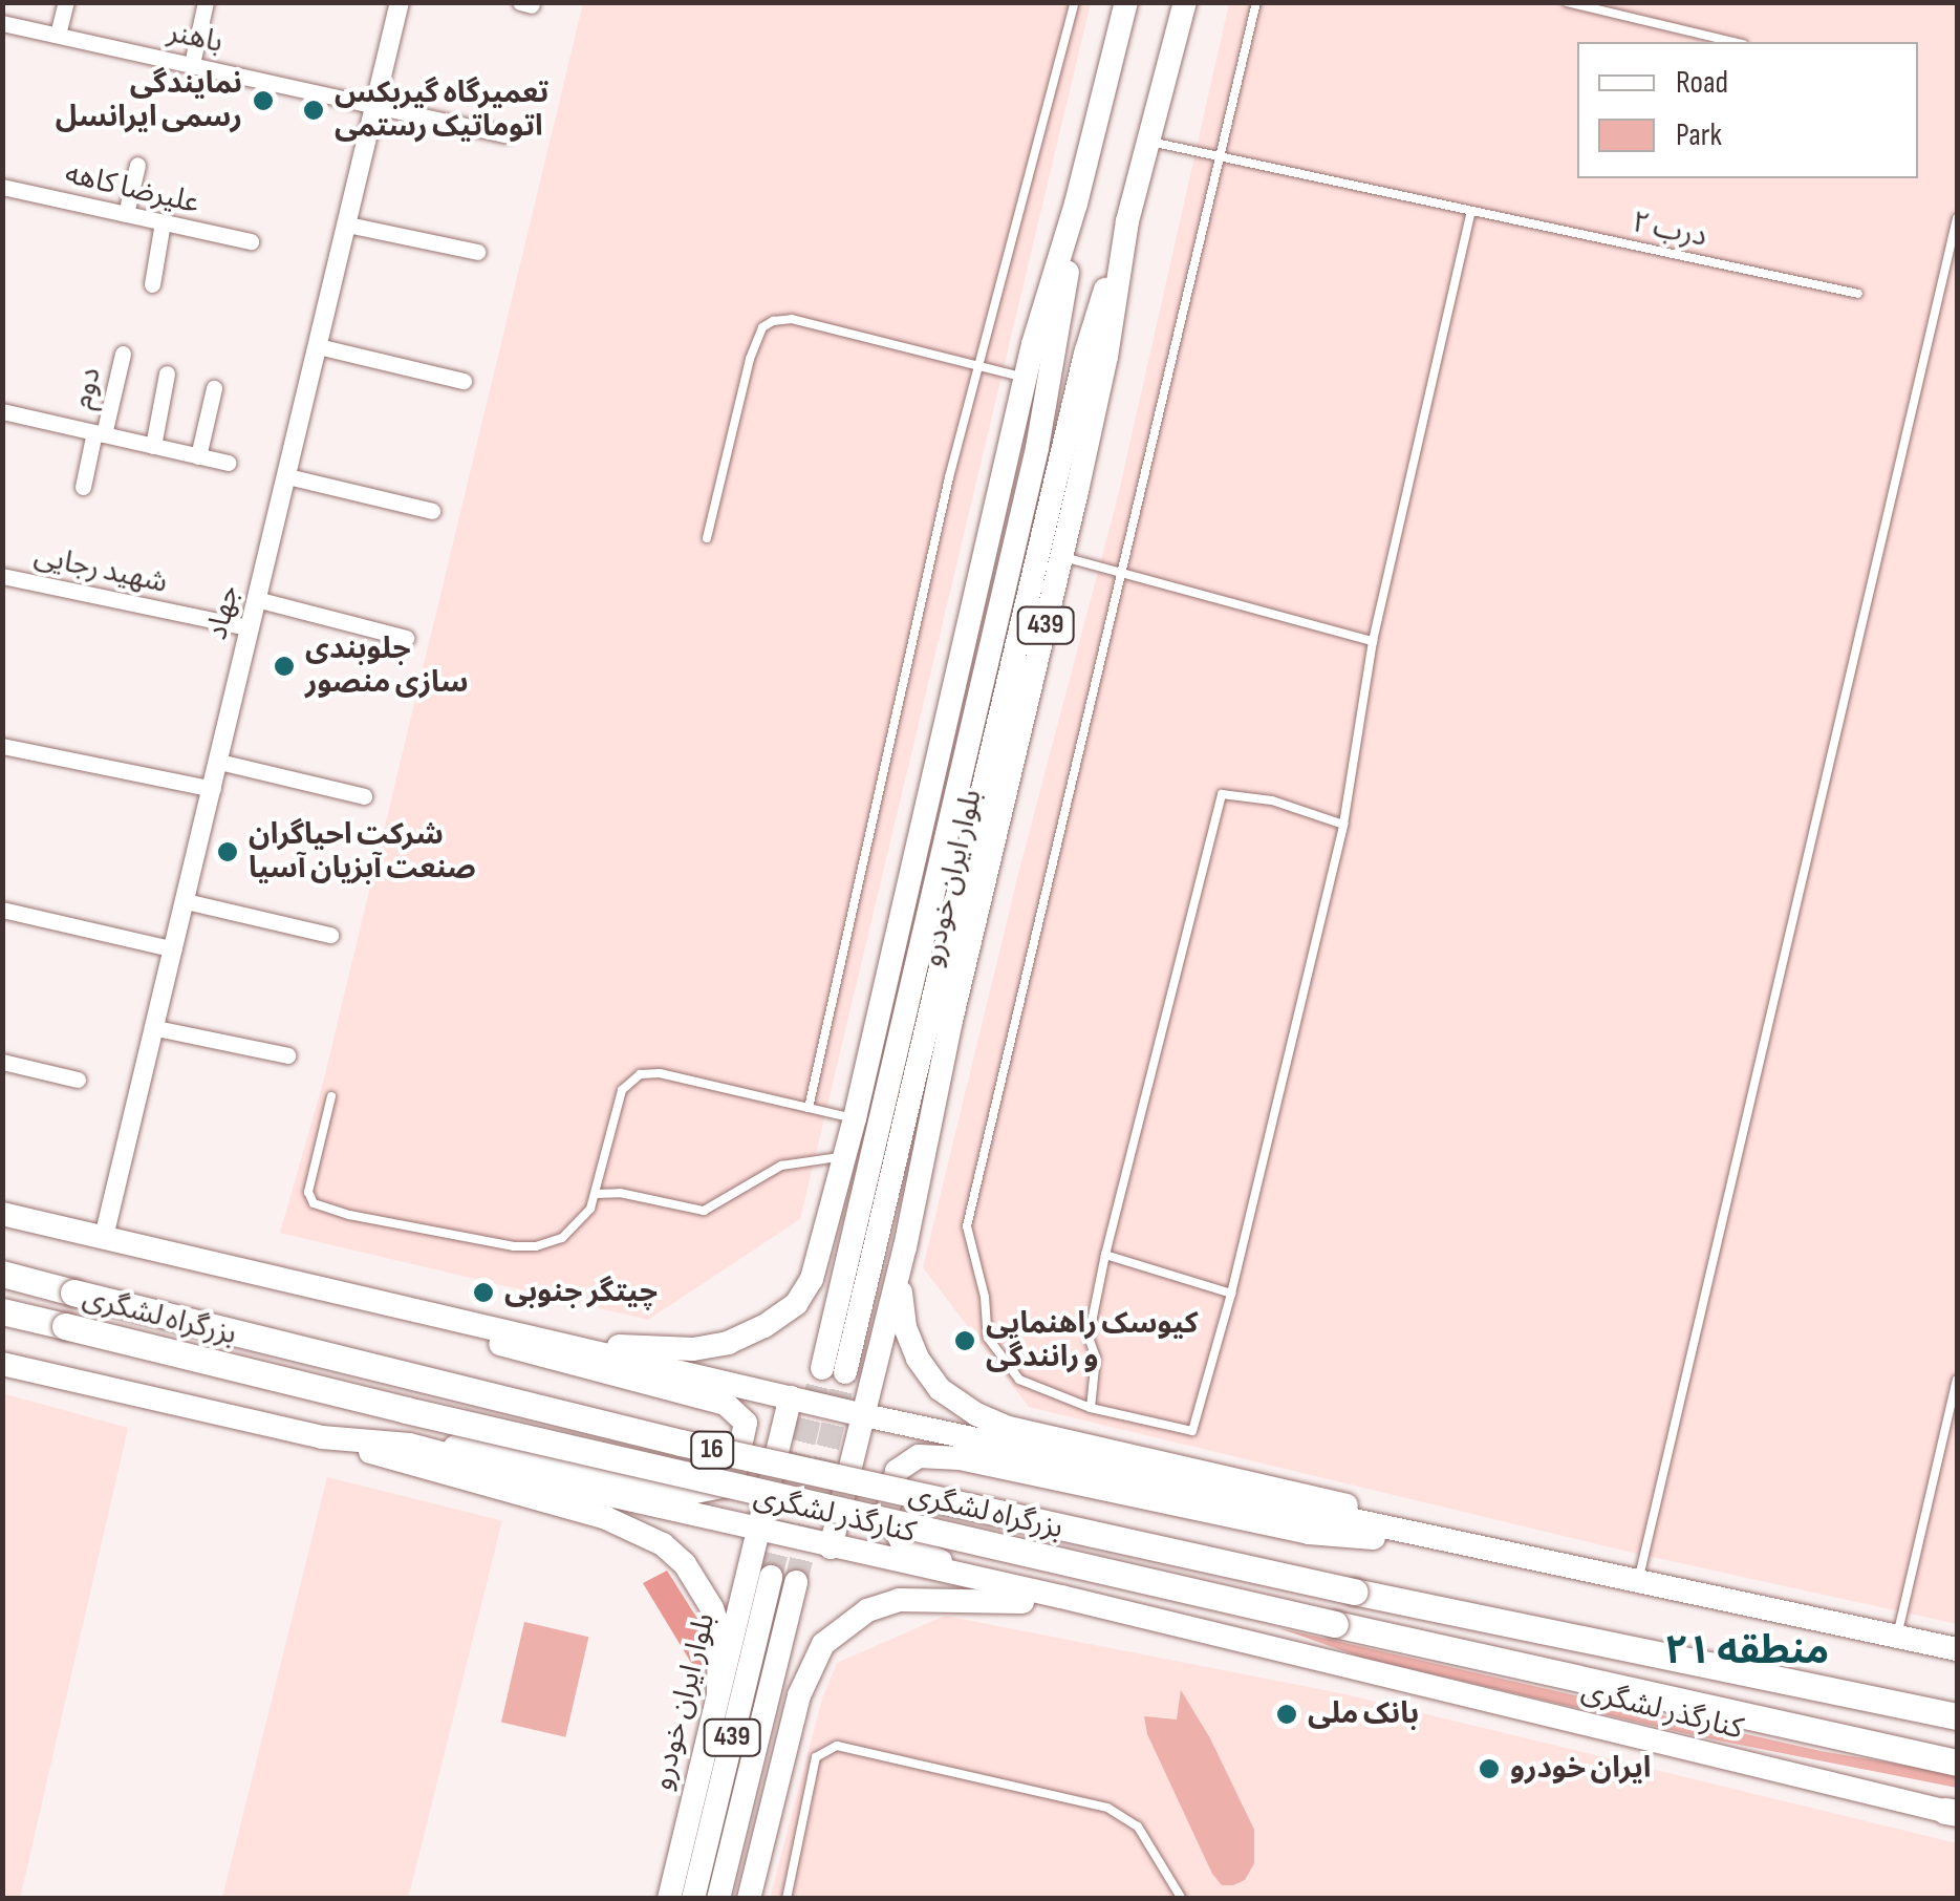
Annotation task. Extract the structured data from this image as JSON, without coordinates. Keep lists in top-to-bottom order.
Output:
{
  "streets": {
    "highway": ["بزرگراه لشگری", "16"],
    "main road": ["439", "بلوار ایران خودرو", "کنارگذر لشگری"],
    "street": [
      "باهنر",
      "علیرضا کاهه",
      "دوم",
      "شهید رجایی",
      "جهاد"
    ],
    "lane": ["درب ۲"]
  },
  "crossings": [
    ["باهنر", "جهاد"],
    ["درب ۲", "بلوار ایران خودرو"],
    ["شهید رجایی", "جهاد"],
    ["439", "کنارگذر لشگری"],
    ["بلوار ایران خودرو", "کنارگذر لشگری"]
  ],
  "districts": ["منطقه ۲۱"],
  "places": [
    "نمایندگی رسمی ایرانسل",
    "تعمیرگاه گیربکس اتوماتیک رستمی",
    "جلوبندی سازی منصور",
    "شرکت احیاگران صنعت آبزیان آسیا",
    "چیتگر جنوبی",
    "کیوسک راهنمایی و رانندگی",
    "بانک ملی",
    "ایران خودرو"
  ],
  "legend": ["Road", "Park"]
}
